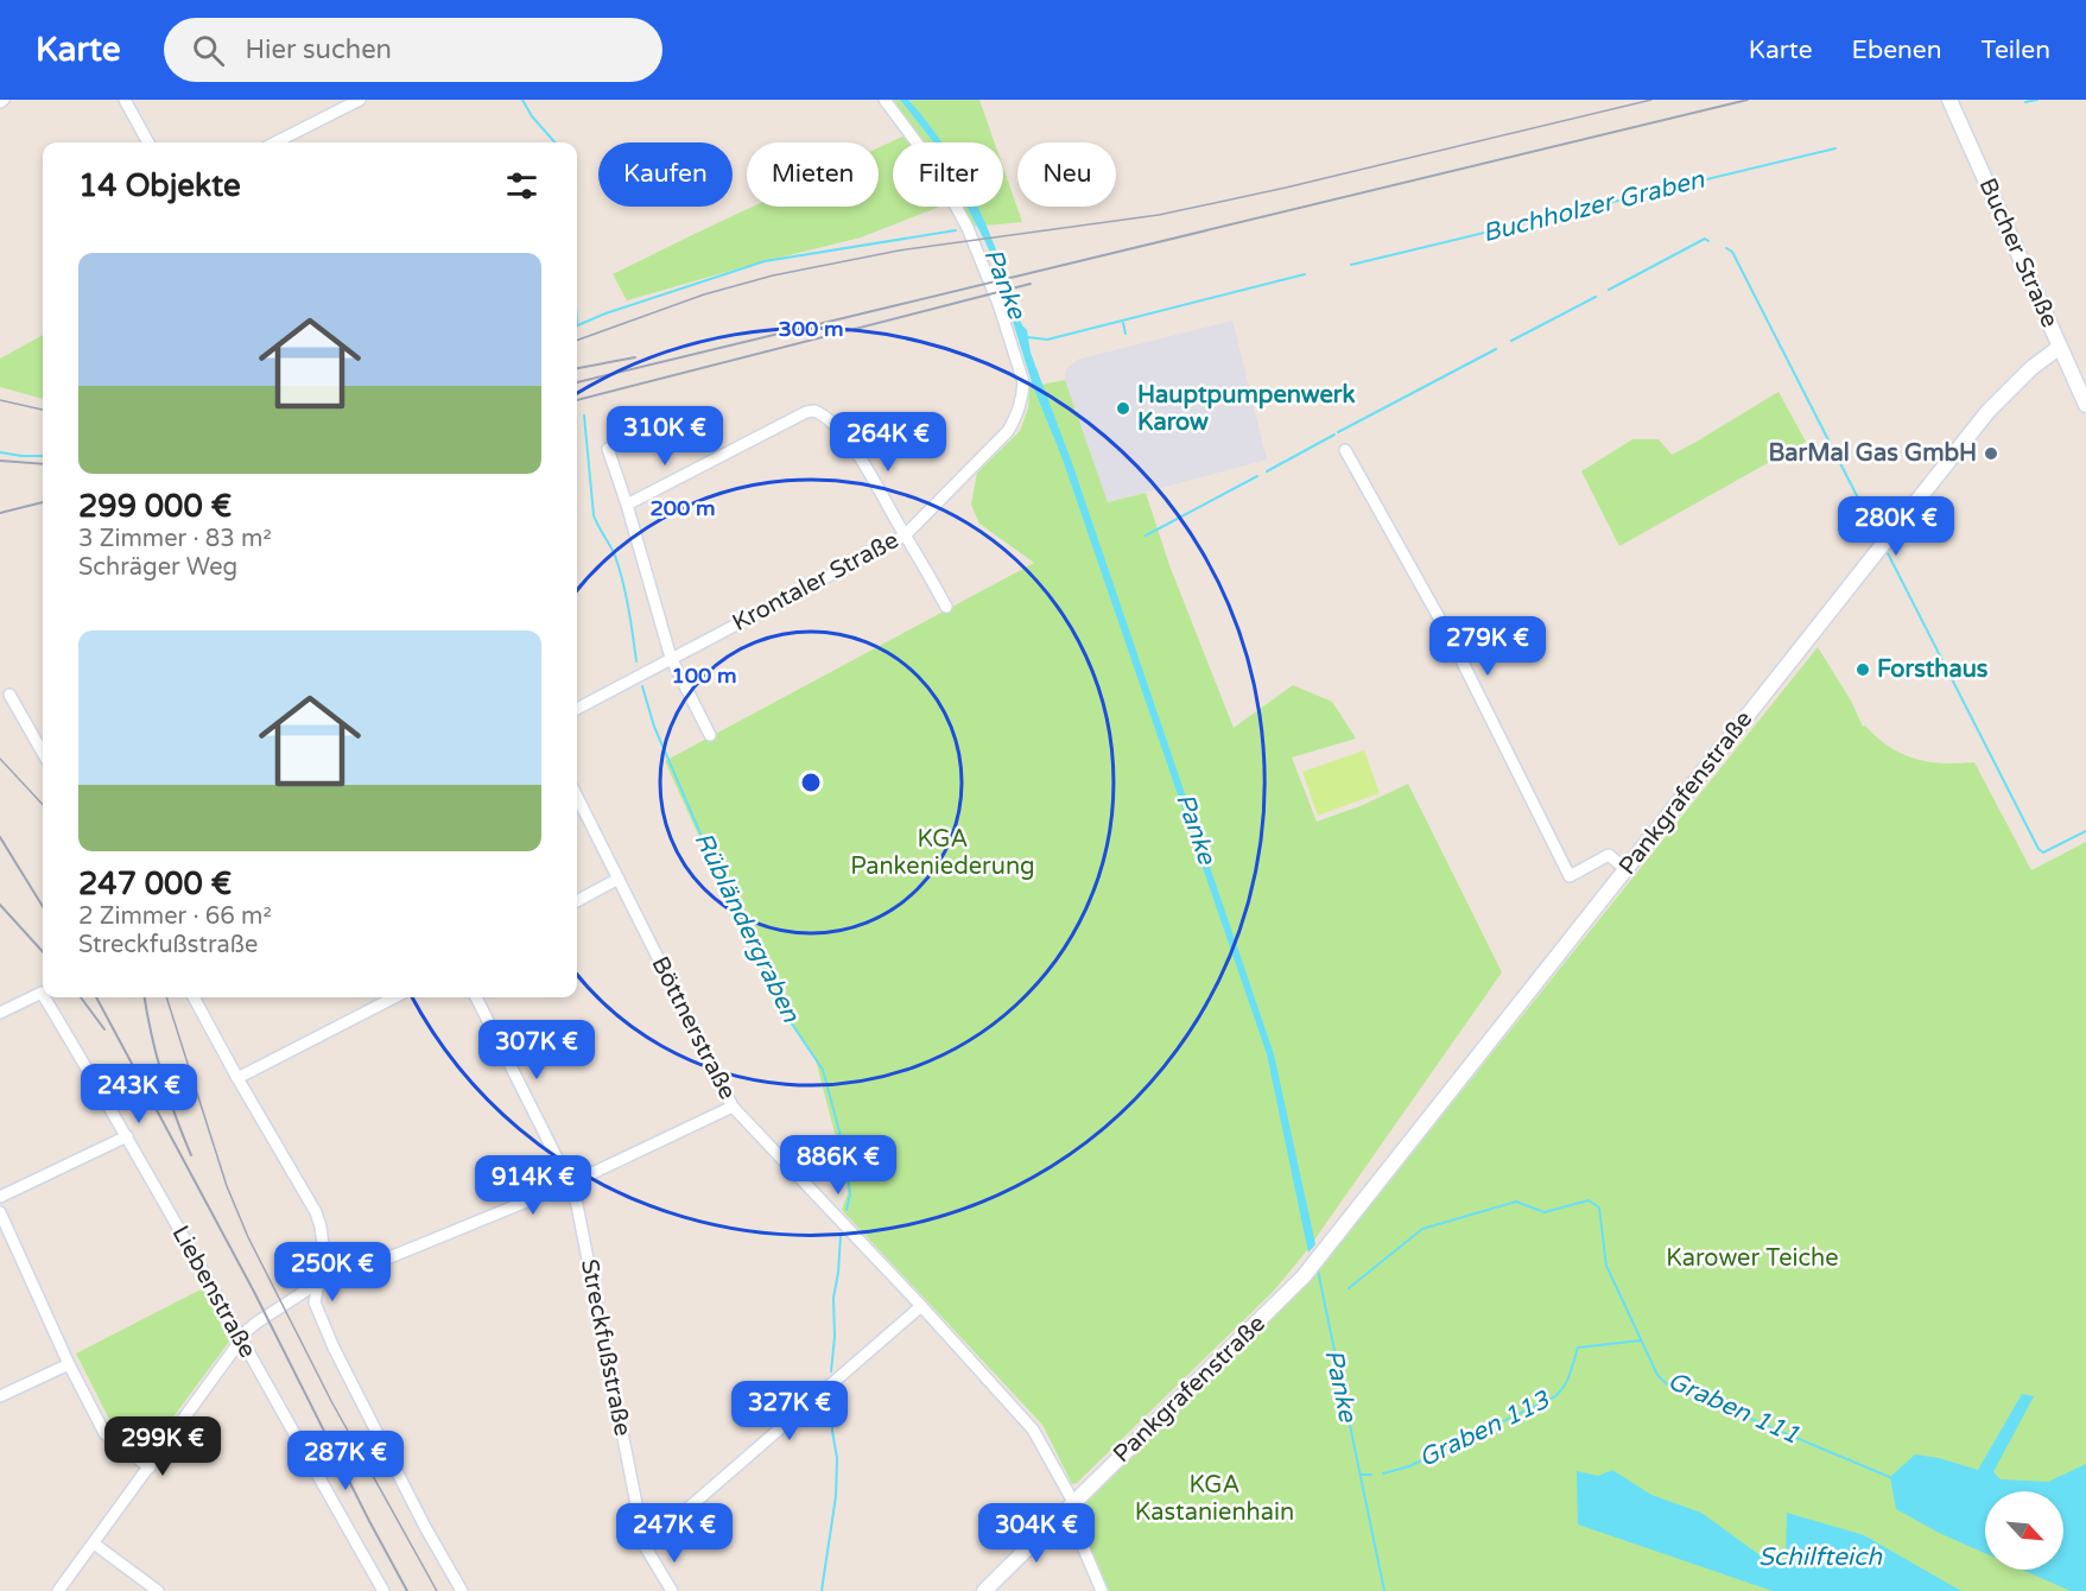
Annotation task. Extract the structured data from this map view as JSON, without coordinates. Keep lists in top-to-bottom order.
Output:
{
  "streets": {
    "main road": ["Bucher Straße", "Pankgrafenstraße"],
    "street": [
      "Krontaler Straße",
      "Böttnerstraße",
      "Liebenstraße",
      "Streckfußstraße"
    ]
  },
  "crossings": [
    ["Bucher Straße", "Pankgrafenstraße"],
    ["Pankgrafenstraße", "Böttnerstraße"]
  ],
  "water": [
    "Buchholzer Graben",
    "Panke",
    "Rübländergraben",
    "Graben 111",
    "Graben 113",
    "Schilfteich"
  ],
  "parks": ["KGA Pankeniederung", "Karower Teiche", "KGA Kastanienhain"],
  "places": ["Hauptpumpenwerk Karow", "BarMal Gas GmbH", "Forsthaus"],
  "north": "bottom right",
  "page": {
    "header": "Karte",
    "search": "Hier suchen",
    "nav": ["Karte", "Ebenen", "Teilen"],
    "chip": [
      "Kaufen",
      "Mieten",
      "Filter",
      "Neu"
    ],
    "heading": "14 Objekte",
    "list": [
      {
        "name": "299 000 €",
        "note": "3 Zimmer · 83 m² · Schräger Weg"
      },
      {
        "name": "247 000 €",
        "note": "2 Zimmer · 66 m² · Streckfußstraße"
      }
    ],
    "price": [
      "310K €",
      "264K €",
      "280K €",
      "279K €",
      "307K €",
      "243K €",
      "886K €",
      "914K €",
      "250K €",
      "327K €",
      "299K €",
      "287K €",
      "247K €",
      "304K €"
    ]
  },
  "rings": ["300 m", "200 m", "100 m"]
}
